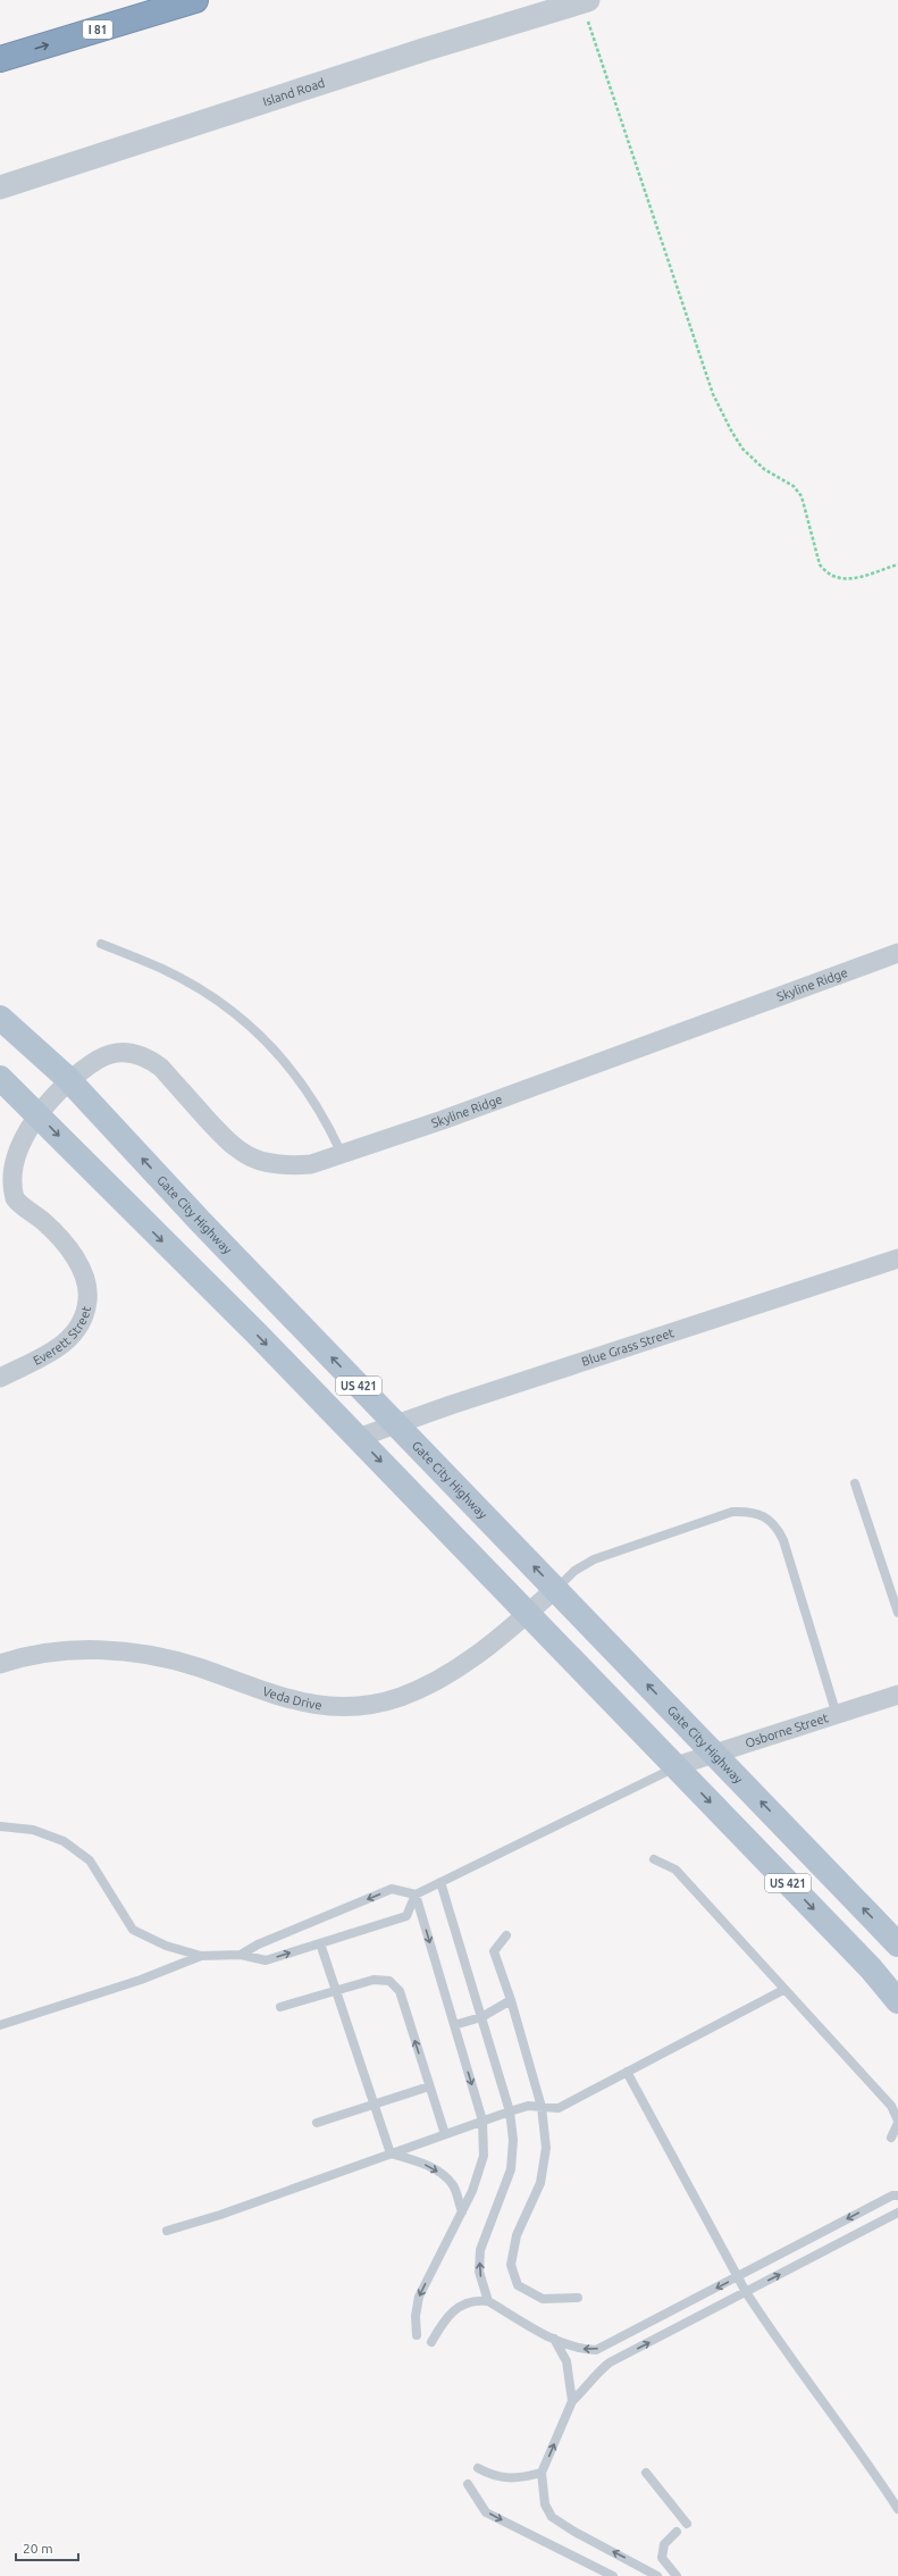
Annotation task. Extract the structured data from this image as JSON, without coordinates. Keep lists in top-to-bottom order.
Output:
{
  "streets": {
    "highway": ["I 81"],
    "main road": ["Gate City Highway", "US 421"],
    "street": [
      "Island Road",
      "Skyline Ridge",
      "Everett Street",
      "Blue Grass Street",
      "Veda Drive",
      "Osborne Street"
    ]
  },
  "crossings": [
    ["Skyline Ridge", "Gate City Highway"],
    ["Skyline Ridge", "Everett Street"],
    ["Gate City Highway", "Everett Street"],
    ["Gate City Highway", "Blue Grass Street"],
    ["Gate City Highway", "Veda Drive"],
    ["Gate City Highway", "Osborne Street"],
    ["Everett Street", "US 421"],
    ["Blue Grass Street", "US 421"],
    ["US 421", "Veda Drive"],
    ["US 421", "Osborne Street"]
  ],
  "scale_bar": "20 m"
}
